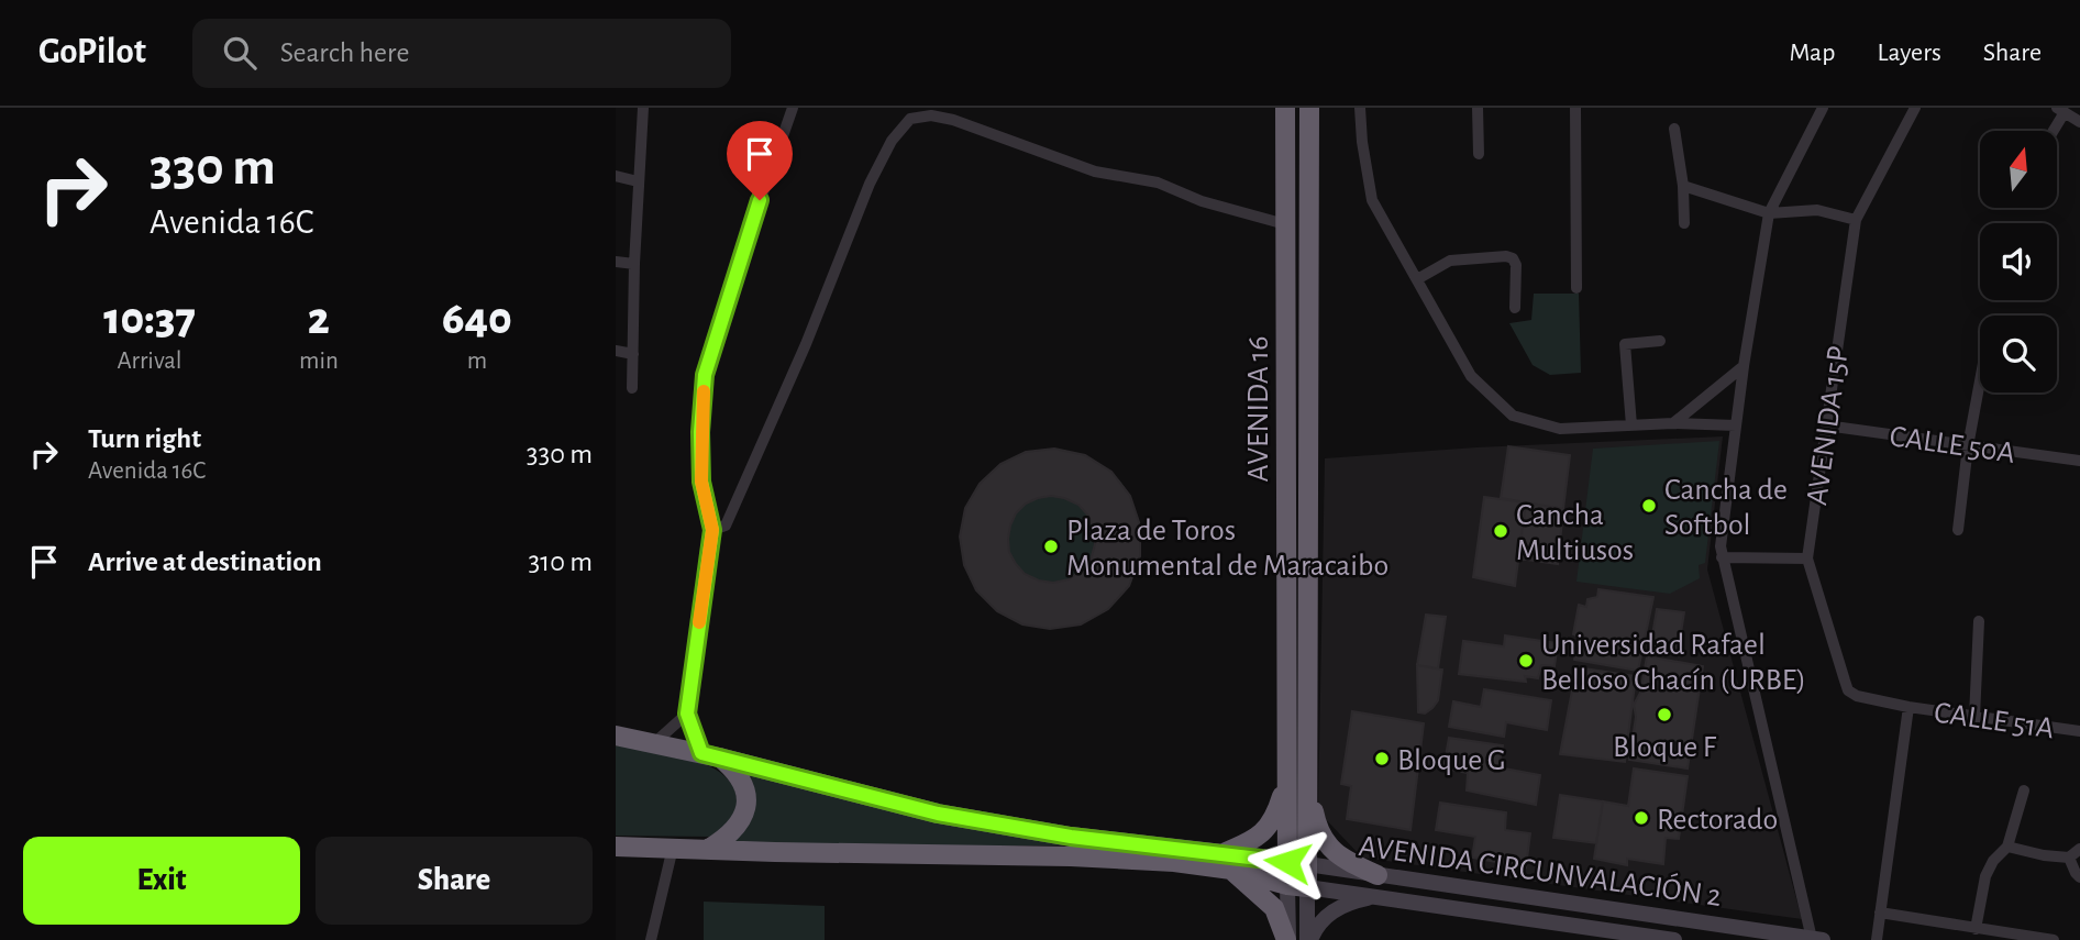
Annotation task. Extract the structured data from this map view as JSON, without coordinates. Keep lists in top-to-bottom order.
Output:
{
  "streets": {
    "highway": ["AVENIDA 16", "AVENIDA CIRCUNVALACIÓN 2"],
    "street": ["AVENIDA 15P", "CALLE 50A", "CALLE 51A"]
  },
  "crossings": [
    ["AVENIDA 16", "AVENIDA CIRCUNVALACIÓN 2"],
    ["AVENIDA 15P", "CALLE 50A"],
    ["AVENIDA 15P", "CALLE 51A"]
  ],
  "places": [
    "Cancha de Softbol",
    "Cancha Multiusos",
    "Plaza de Toros Monumental de Maracaibo",
    "Universidad Rafael Belloso Chacín (URBE)",
    "Bloque F",
    "Bloque G",
    "Rectorado"
  ],
  "north": "top",
  "page": {
    "header": "GoPilot",
    "search": "Search here",
    "nav": ["Map", "Layers", "Share"],
    "turn": ["330 m", "Avenida 16C"],
    "eta": [
      "10:37",
      "Arrival",
      "2",
      "min",
      "640",
      "m"
    ],
    "list": [
      {
        "name": "Turn right",
        "note": "Avenida 16C",
        "value": "330 m"
      },
      {
        "name": "Arrive at destination",
        "value": "310 m"
      }
    ],
    "buttons": ["Exit", "Share"]
  }
}
